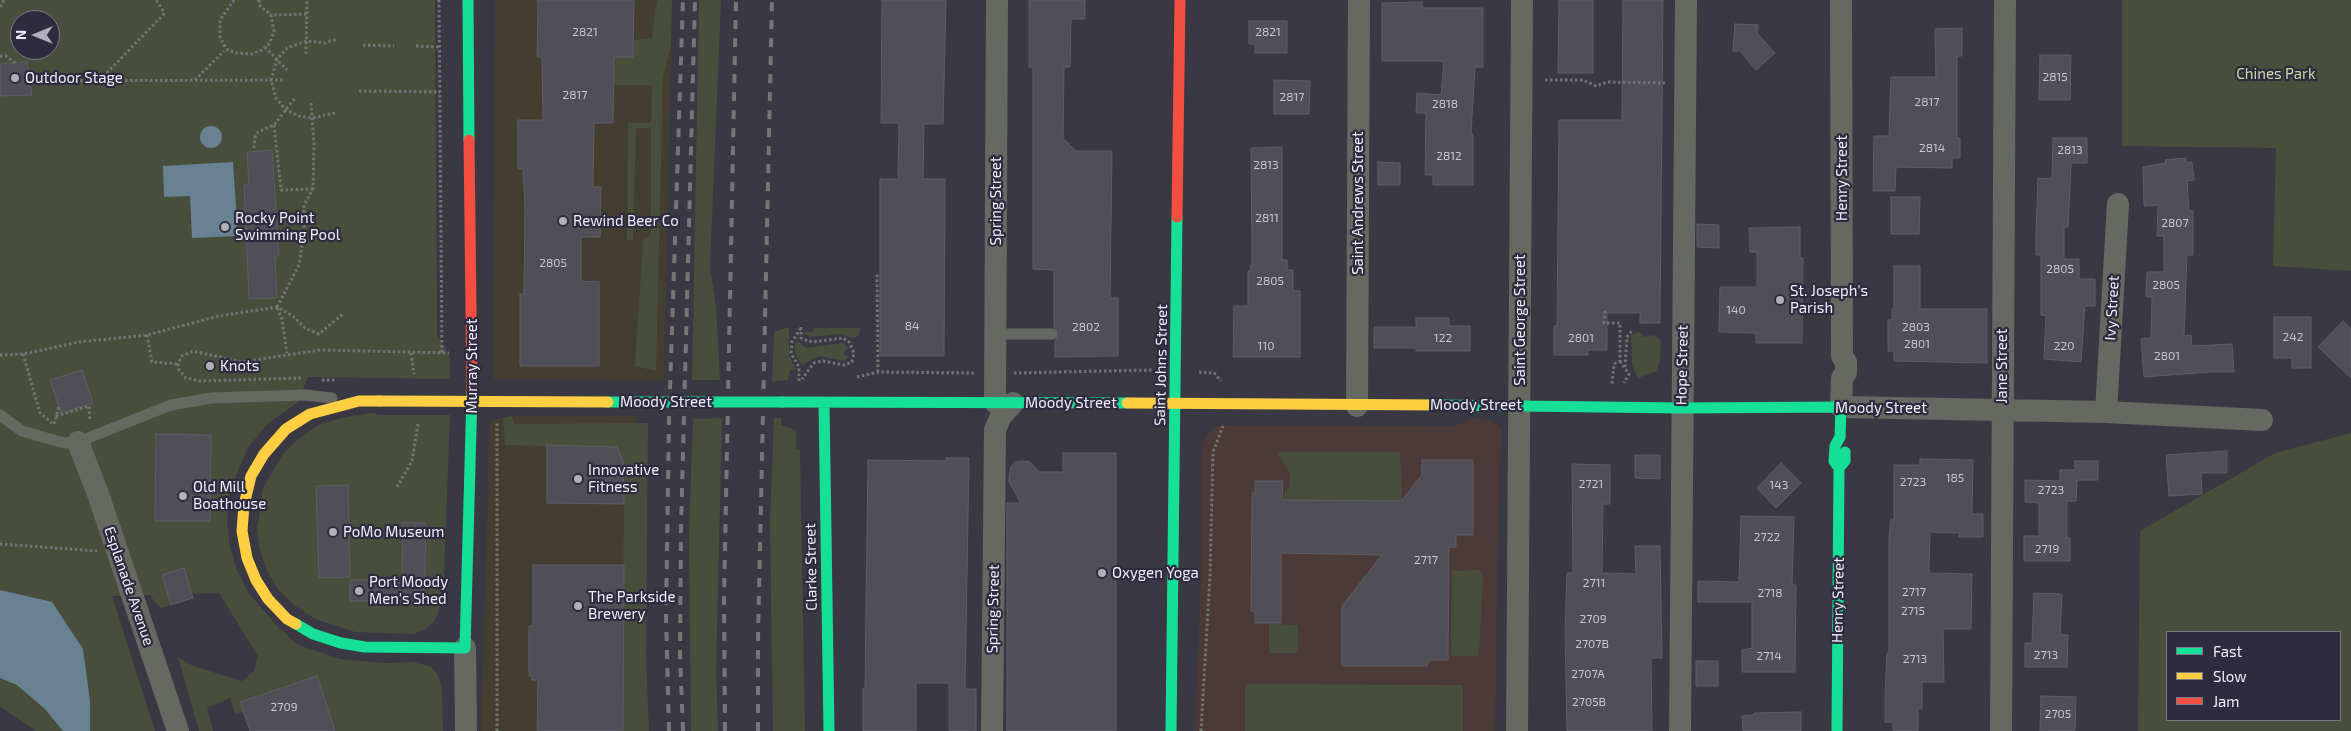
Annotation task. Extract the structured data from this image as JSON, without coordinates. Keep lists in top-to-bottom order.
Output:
{
  "streets": {
    "main road": [
      "Henry Street",
      "Saint Johns Street",
      "Murray Street",
      "Moody Street",
      "Clarke Street"
    ],
    "street": [
      "Spring Street",
      "Saint Andrews Street",
      "Ivy Street",
      "Saint George Street",
      "Hope Street",
      "Jane Street",
      "Esplanade Avenue"
    ]
  },
  "crossings": [
    ["Henry Street", "Moody Street"],
    ["Spring Street", "Moody Street"],
    ["Saint Andrews Street", "Moody Street"],
    ["Ivy Street", "Moody Street"],
    ["Saint George Street", "Moody Street"],
    ["Saint Johns Street", "Moody Street"],
    ["Hope Street", "Moody Street"],
    ["Murray Street", "Moody Street"],
    ["Jane Street", "Moody Street"],
    ["Moody Street", "Clarke Street"]
  ],
  "parks": ["Chines Park"],
  "places": [
    "Outdoor Stage",
    "Rewind Beer Co",
    "Rocky Point Swimming Pool",
    "St. Joseph's Parish",
    "Knots",
    "Innovative Fitness",
    "Old Mill Boathouse",
    "PoMo Museum",
    "Oxygen Yoga",
    "Port Moody Men's Shed",
    "The Parkside Brewery"
  ],
  "house_numbers": [
    "2821",
    "2821",
    "2815",
    "2817",
    "2817",
    "2817",
    "2818",
    "2814",
    "2813",
    "2812",
    "2813",
    "2811",
    "2807",
    "2805",
    "2805",
    "2805",
    "2805",
    "140",
    "84",
    "2802",
    "2803",
    "242",
    "122",
    "2801",
    "2801",
    "110",
    "220",
    "2801",
    "185",
    "2723",
    "2721",
    "143",
    "2723",
    "2722",
    "2719",
    "2717",
    "2711",
    "2717",
    "2718",
    "2715",
    "2709",
    "2707B",
    "2713",
    "2714",
    "2713",
    "2707A",
    "2705B",
    "2709",
    "2705"
  ],
  "legend": ["Fast", "Slow", "Jam"],
  "north": "left"
}
